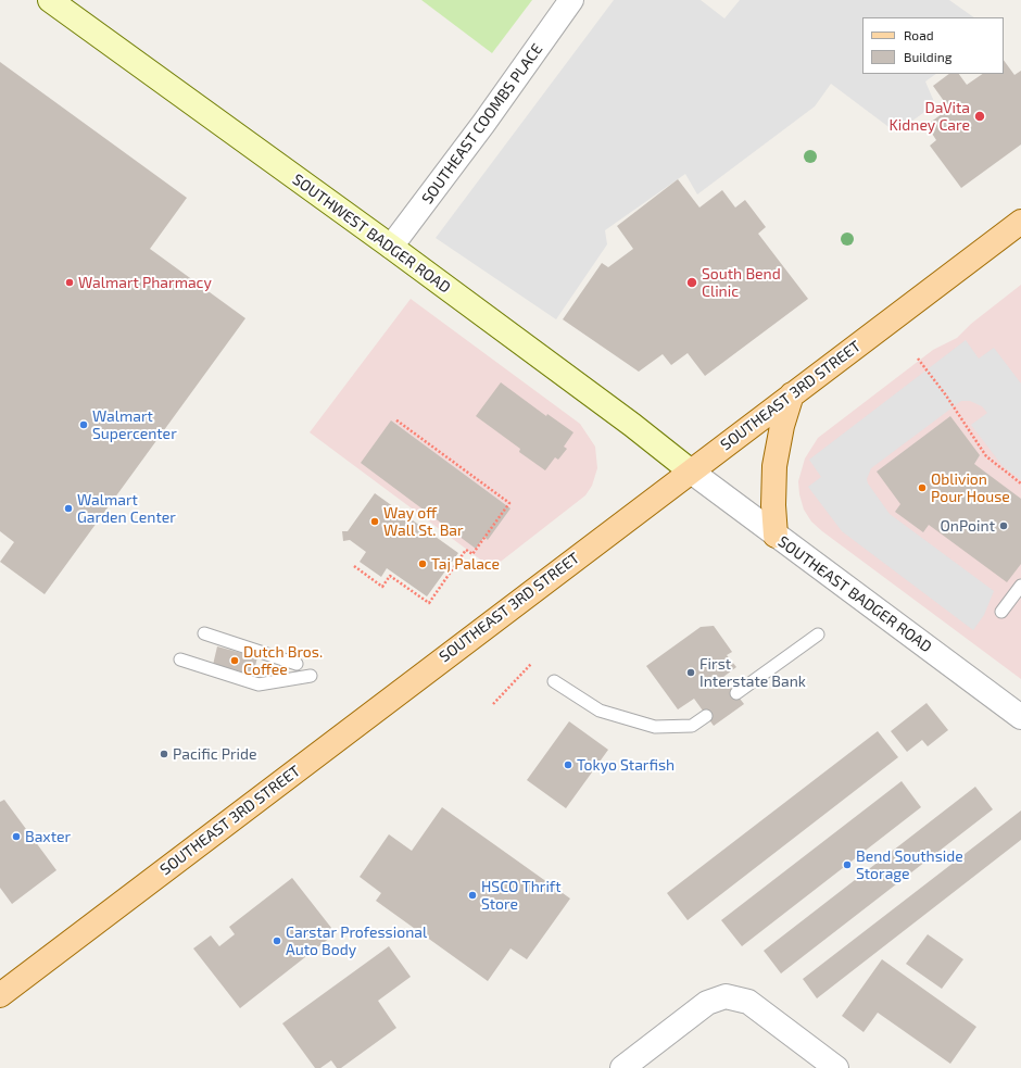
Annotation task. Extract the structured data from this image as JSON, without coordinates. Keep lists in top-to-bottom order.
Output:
{
  "streets": {
    "main road": ["SOUTHEAST 3RD STREET"],
    "street": ["SOUTHEAST COOMBS PLACE", "SOUTHWEST BADGER ROAD", "SOUTHEAST BADGER ROAD"]
  },
  "crossings": [
    ["SOUTHEAST COOMBS PLACE", "SOUTHWEST BADGER ROAD"],
    ["SOUTHWEST BADGER ROAD", "SOUTHEAST 3RD STREET"],
    ["SOUTHWEST BADGER ROAD", "SOUTHEAST BADGER ROAD"],
    ["SOUTHEAST 3RD STREET", "SOUTHEAST BADGER ROAD"]
  ],
  "places": [
    "DaVita Kidney Care",
    "Walmart Pharmacy",
    "South Bend Clinic",
    "Walmart Supercenter",
    "Oblivion Pour House",
    "Walmart Garden Center",
    "Way off Wall St. Bar",
    "OnPoint",
    "Taj Palace",
    "Dutch Bros. Coffee",
    "First Interstate Bank",
    "Pacific Pride",
    "Tokyo Starfish",
    "Baxter",
    "Bend Southside Storage",
    "HSCO Thrift Store",
    "Carstar Professional Auto Body"
  ],
  "legend": ["Road", "Building"]
}
